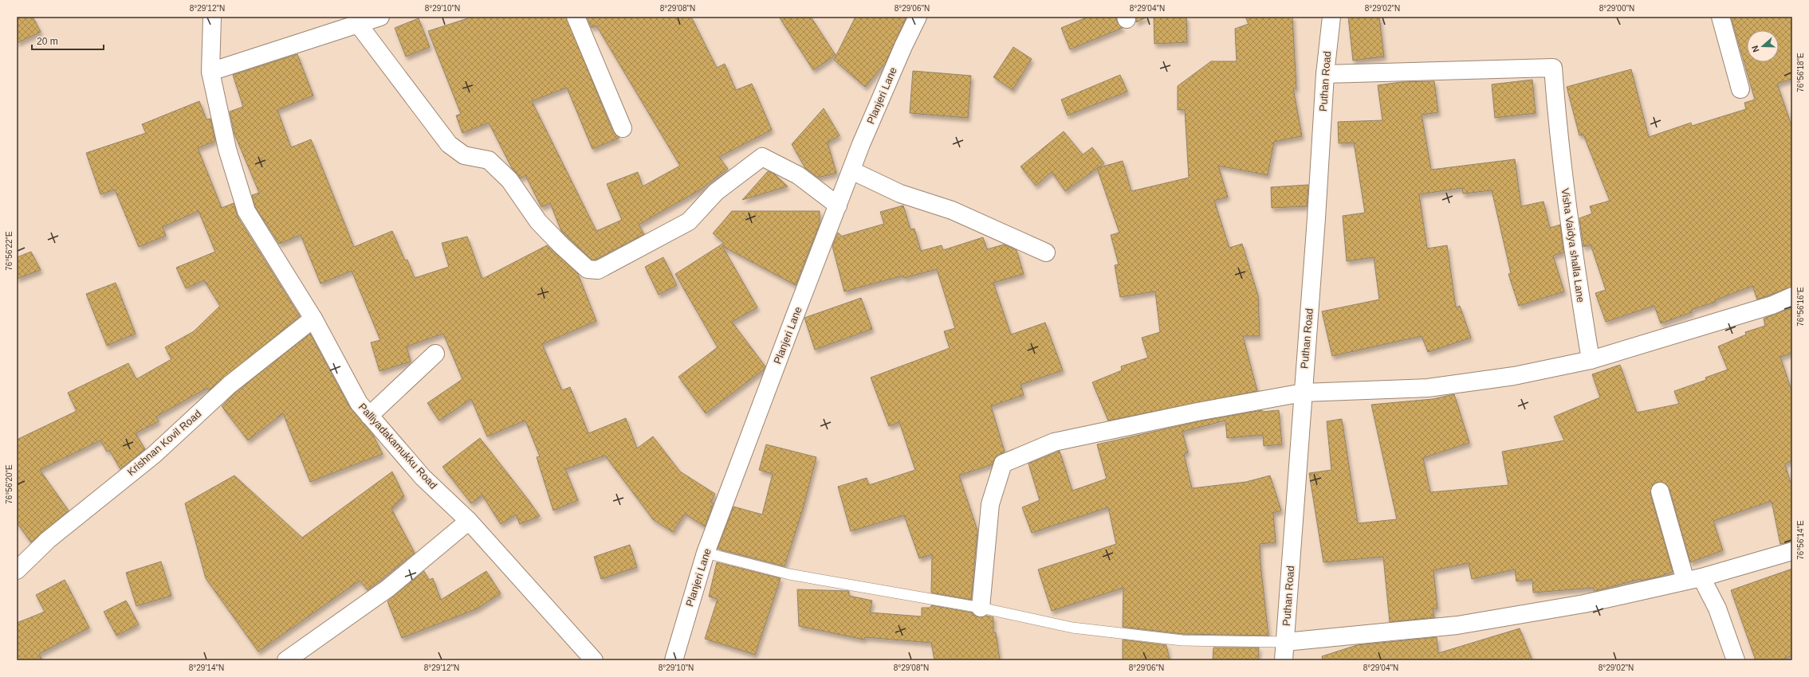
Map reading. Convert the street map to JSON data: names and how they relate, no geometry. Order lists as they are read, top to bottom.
{
  "streets": {
    "street": [
      "Puthan Road",
      "Planjeri Lane",
      "Visha Vaidya shalla Lane",
      "Krishnan Kovil Road",
      "Palliyadakamukku Road"
    ]
  },
  "crossings": [
    ["Puthan Road", "Visha Vaidya shalla Lane"],
    ["Krishnan Kovil Road", "Palliyadakamukku Road"]
  ],
  "scale_bar": "20 m",
  "north": "left",
  "coordinates": [
    "8°29'12\"N",
    "8°29'10\"N",
    "8°29'08\"N",
    "8°29'06\"N",
    "8°29'04\"N",
    "8°29'02\"N",
    "8°29'00\"N",
    "76°56'18\"E",
    "76°56'22\"E",
    "76°56'16\"E",
    "76°56'20\"E",
    "76°56'14\"E",
    "8°29'14\"N"
  ]
}
